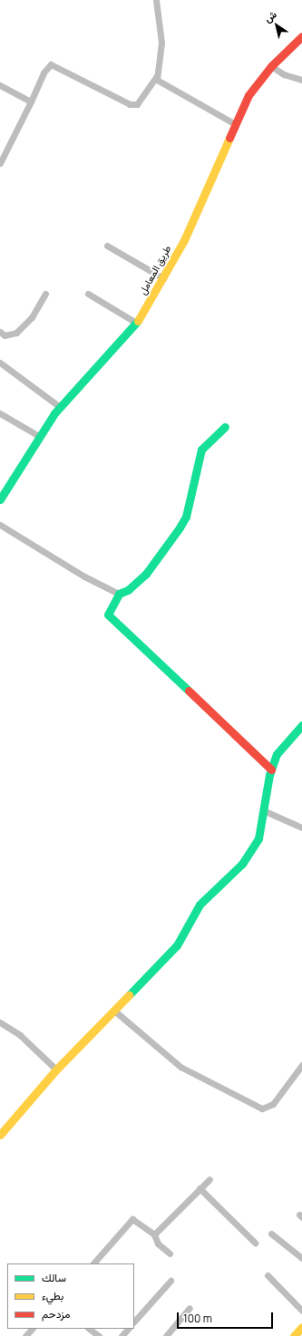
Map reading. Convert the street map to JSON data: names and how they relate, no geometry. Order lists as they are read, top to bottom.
{
  "streets": {
    "street": ["طريق المعامل"]
  },
  "legend": ["سالك", "بطيء", "مزدحم"],
  "scale_bar": "100 m",
  "north": "top left"
}
